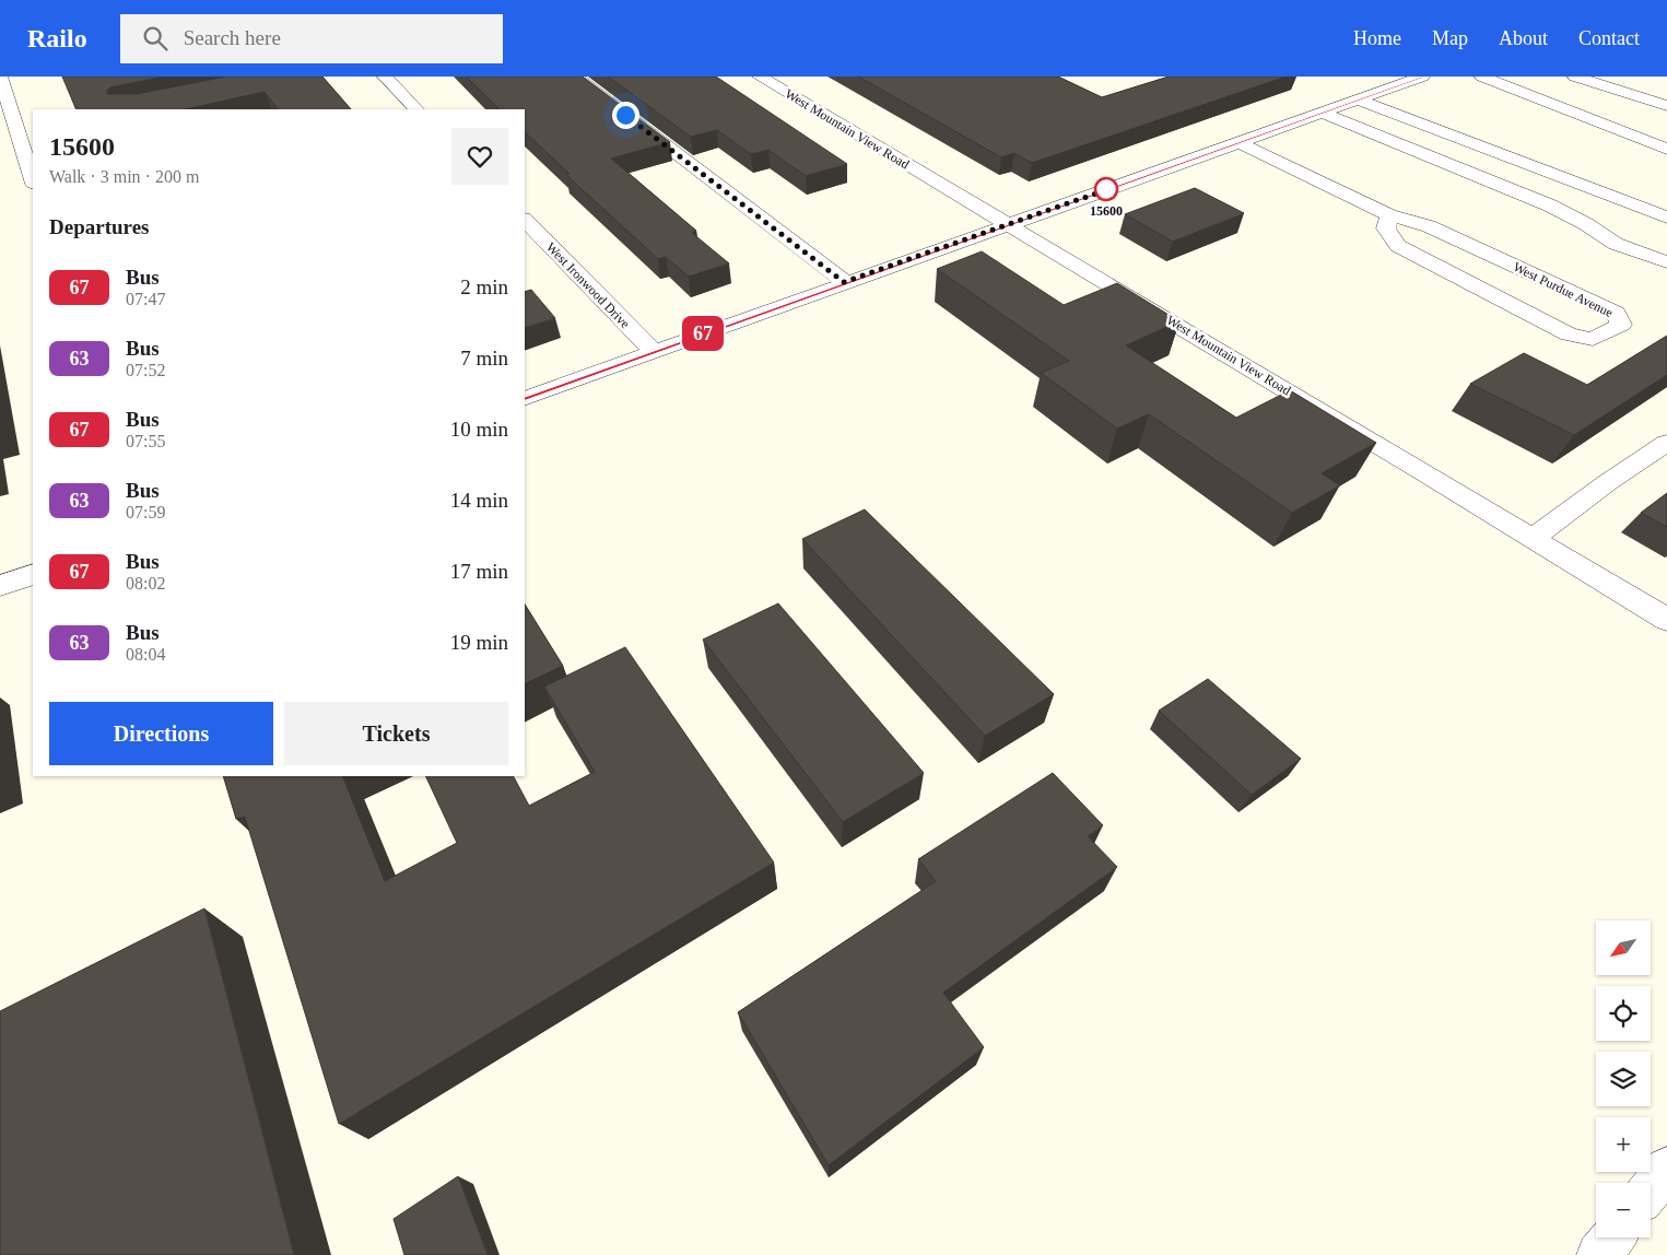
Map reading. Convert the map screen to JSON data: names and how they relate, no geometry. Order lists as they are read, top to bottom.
{
  "streets": {
    "street": ["West Mountain View Road", "West Ironwood Drive", "West Purdue Avenue"]
  },
  "places": ["15600"],
  "lines": ["bus line 67"],
  "north": "bottom left",
  "page": {
    "header": "Railo",
    "search": "Search here",
    "nav": [
      "Home",
      "Map",
      "About",
      "Contact"
    ],
    "on_map": "67",
    "heading": [
      ["15600", "Walk · 3 min · 200 m"],
      "Departures"
    ],
    "list": [
      {
        "mark": "67",
        "name": "Bus",
        "note": "07:47",
        "value": "2 min"
      },
      {
        "mark": "63",
        "name": "Bus",
        "note": "07:52",
        "value": "7 min"
      },
      {
        "mark": "67",
        "name": "Bus",
        "note": "07:55",
        "value": "10 min"
      },
      {
        "mark": "63",
        "name": "Bus",
        "note": "07:59",
        "value": "14 min"
      },
      {
        "mark": "67",
        "name": "Bus",
        "note": "08:02",
        "value": "17 min"
      },
      {
        "mark": "63",
        "name": "Bus",
        "note": "08:04",
        "value": "19 min"
      }
    ],
    "buttons": ["Directions", "Tickets"],
    "map_buttons": ["+", "−"]
  }
}
